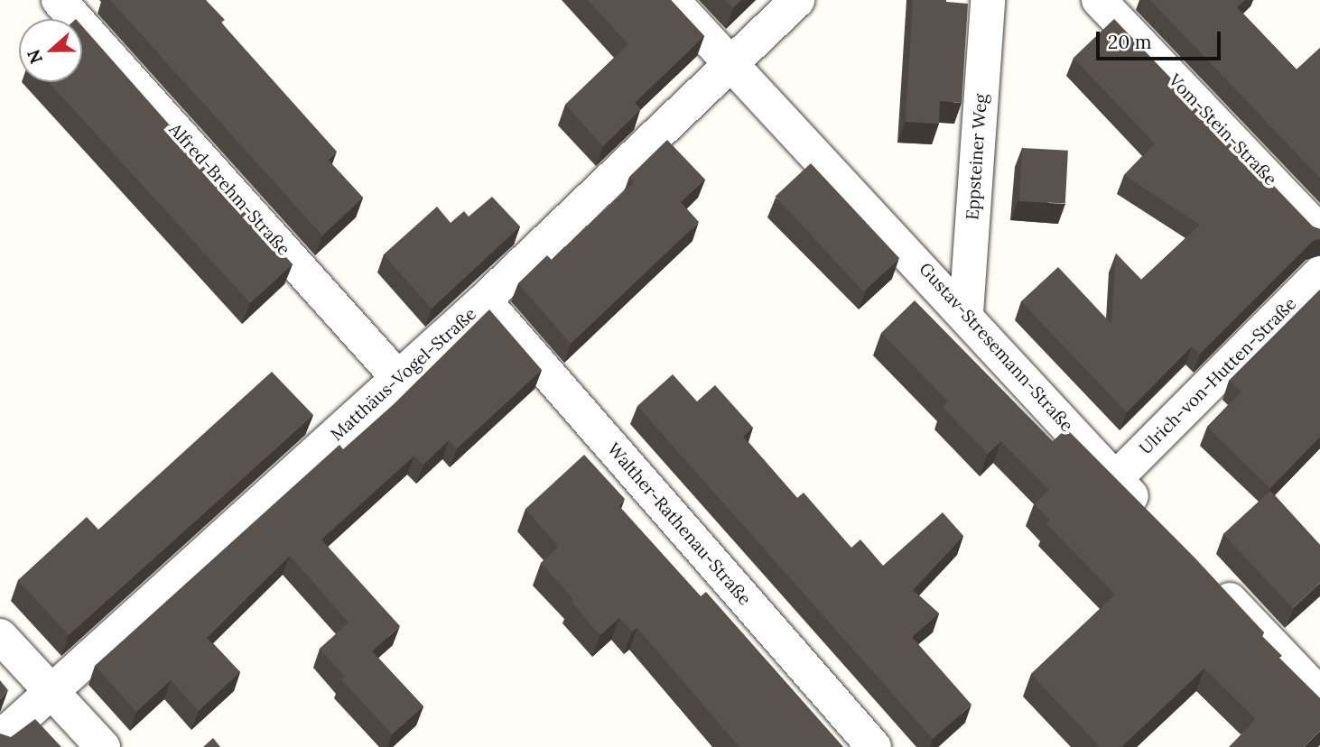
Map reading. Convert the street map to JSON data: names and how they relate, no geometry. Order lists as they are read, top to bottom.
{
  "streets": {
    "street": [
      "Vom-Stein-Straße",
      "Eppsteiner Weg",
      "Alfred-Brehm-Straße",
      "Gustav-Stresemann-Straße",
      "Matthäus-Vogel-Straße",
      "Ulrich-von-Hutten-Straße",
      "Walther-Rathenau-Straße"
    ]
  },
  "crossings": [
    ["Eppsteiner Weg", "Gustav-Stresemann-Straße"],
    ["Alfred-Brehm-Straße", "Matthäus-Vogel-Straße"],
    ["Gustav-Stresemann-Straße", "Matthäus-Vogel-Straße"],
    ["Gustav-Stresemann-Straße", "Ulrich-von-Hutten-Straße"],
    ["Matthäus-Vogel-Straße", "Walther-Rathenau-Straße"]
  ],
  "scale_bar": "20 m",
  "north": "left"
}
